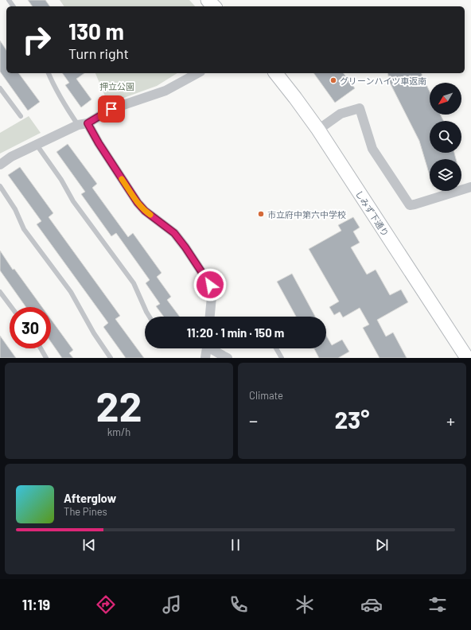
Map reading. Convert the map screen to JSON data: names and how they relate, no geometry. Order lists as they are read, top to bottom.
{
  "streets": {
    "street": ["しみず下通り"]
  },
  "parks": ["押立公園"],
  "places": ["グリーンハイツ車返南", "市立府中第六中学校"],
  "north": "bottom left",
  "page": {
    "turn": ["130 m", "Turn right"],
    "limit": "30",
    "trip": "11:20 · 1 min · 150 m",
    "tile": [
      ["22", "km/h"],
      "Climate"
    ],
    "heat": ["−", "23°", "+"],
    "song": ["Afterglow", "The Pines"],
    "tabs": "11:19"
  }
}
